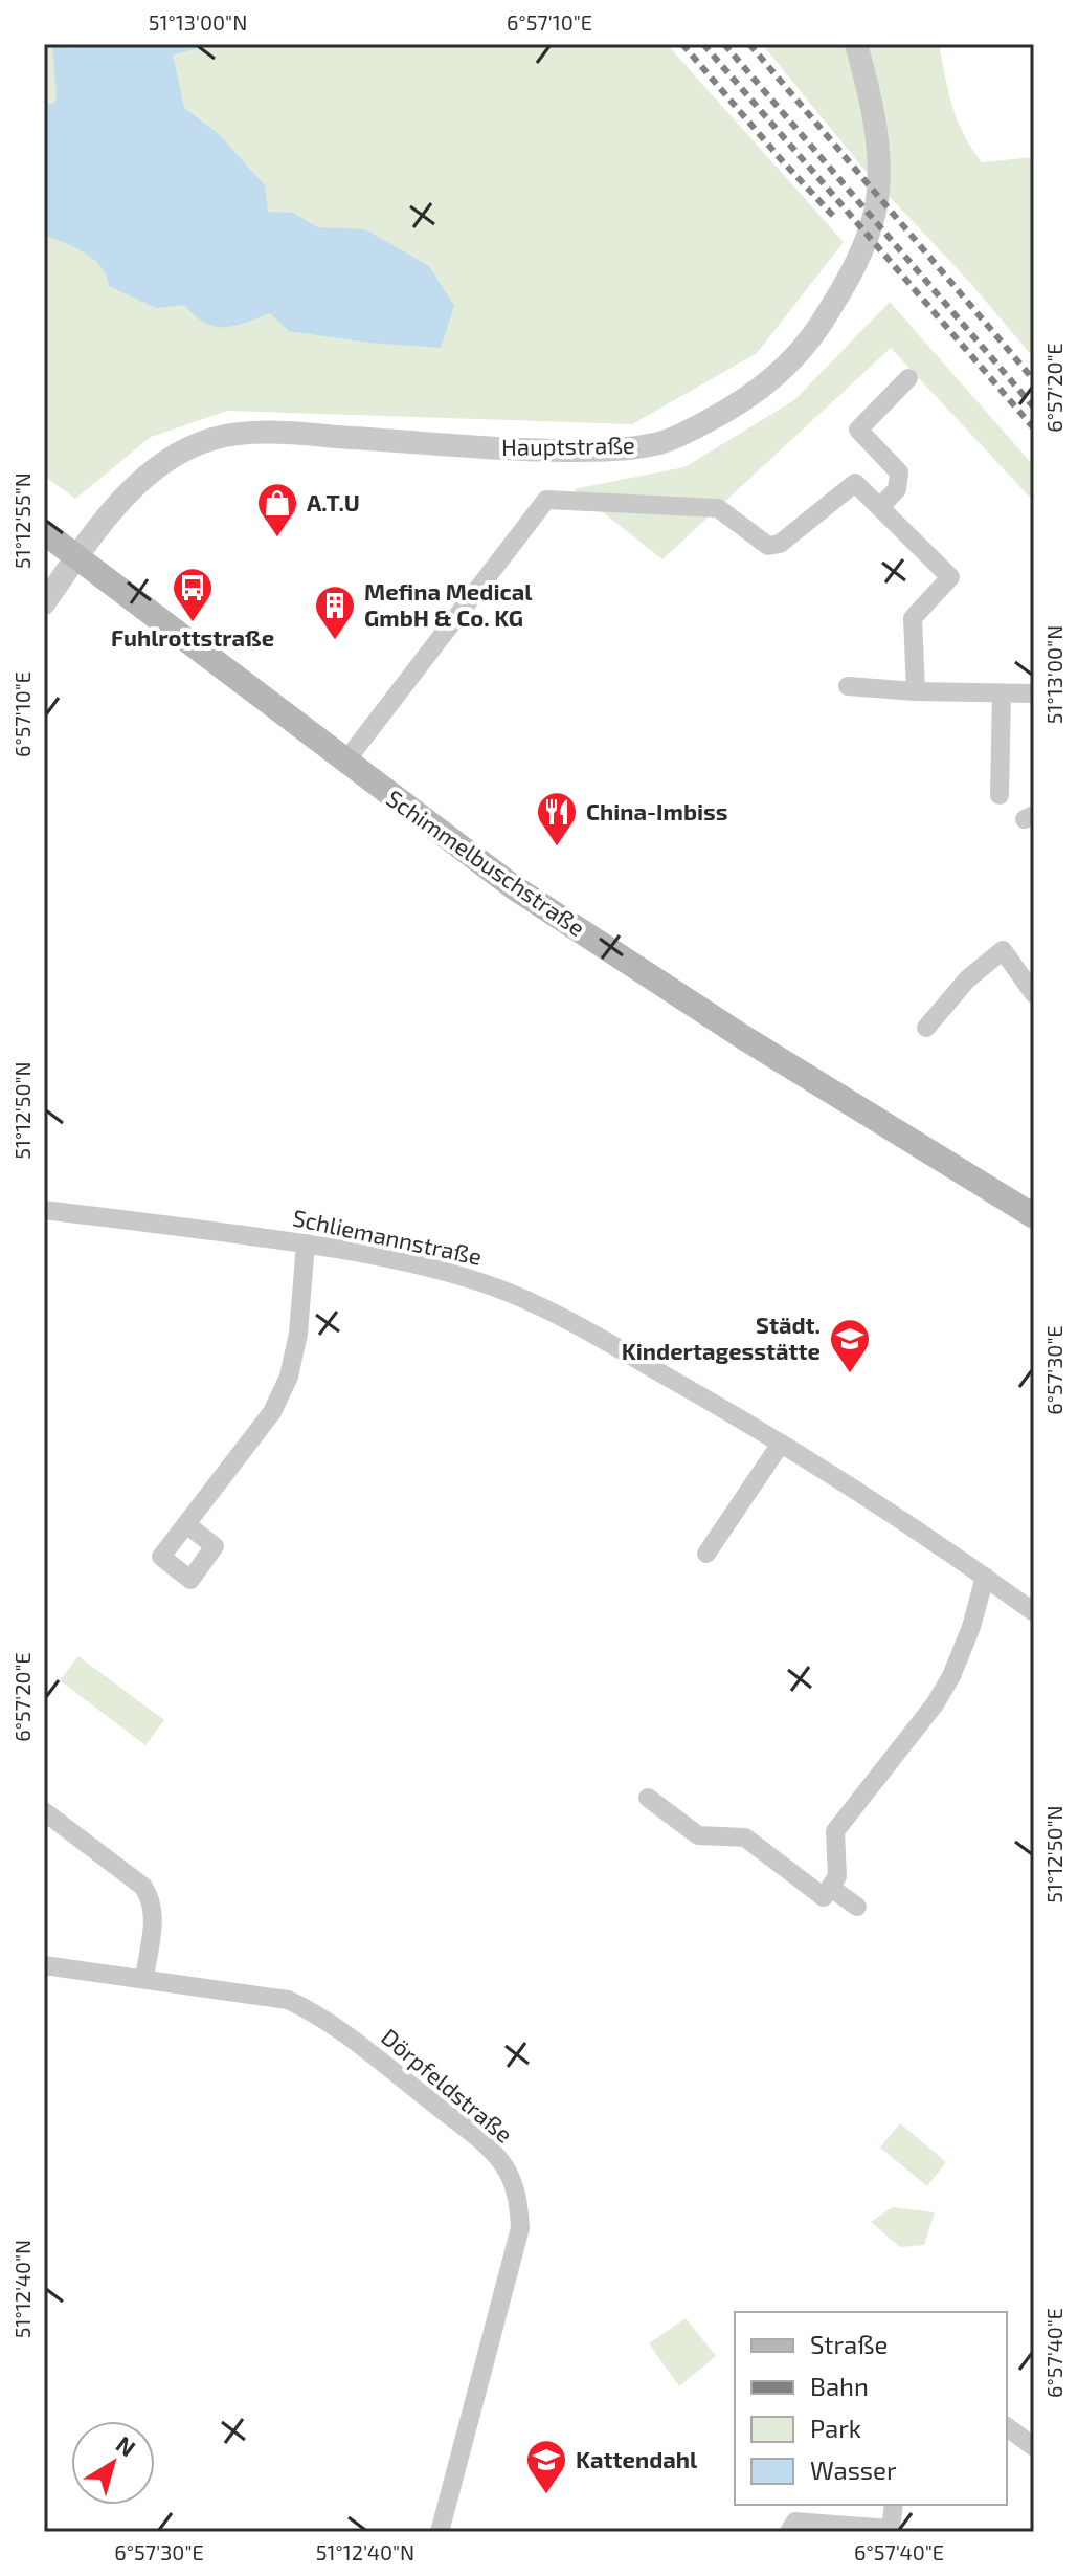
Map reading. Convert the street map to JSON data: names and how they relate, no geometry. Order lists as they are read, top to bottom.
{
  "streets": {
    "main road": ["Schimmelbuschstraße"],
    "street": ["Hauptstraße", "Schliemannstraße", "Dörpfeldstraße"]
  },
  "crossings": [
    ["Hauptstraße", "Schimmelbuschstraße"]
  ],
  "places": {
    "shop": ["A.T.U"],
    "bus stop": ["Fuhlrottstraße"],
    "building": ["Mefina Medical GmbH & Co. KG"],
    "restaurant": ["China-Imbiss"],
    "school or university": ["Städt. Kindertagesstätte", "Kattendahl"]
  },
  "legend": [
    "Straße",
    "Bahn",
    "Park",
    "Wasser"
  ],
  "north": "top right",
  "coordinates": [
    "51°13'00\"N",
    "6°57'10\"E",
    "6°57'20\"E",
    "51°12'55\"N",
    "51°12'50\"N",
    "6°57'30\"E",
    "51°12'40\"N",
    "6°57'40\"E"
  ]
}
